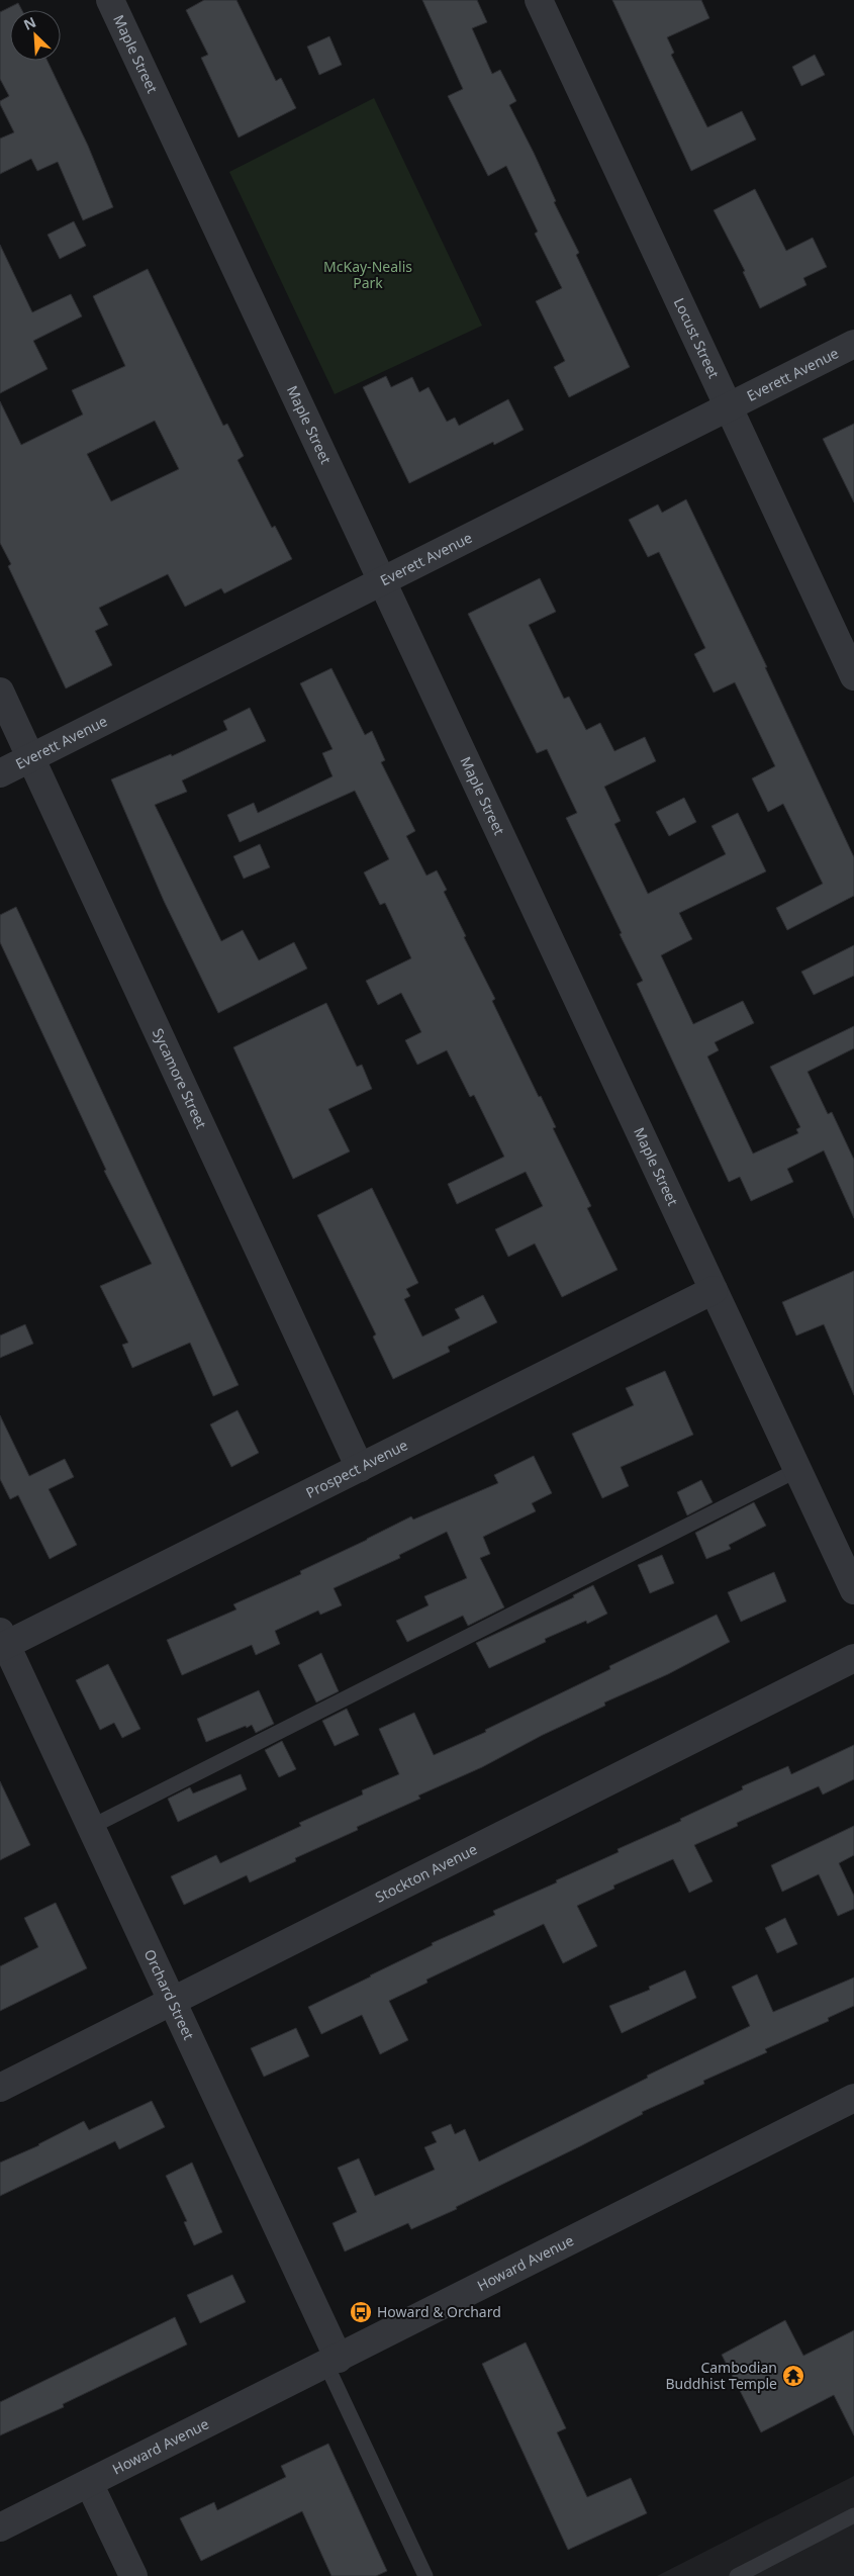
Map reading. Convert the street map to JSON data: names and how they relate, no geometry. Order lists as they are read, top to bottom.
{
  "streets": {
    "street": [
      "Maple Street",
      "Locust Street",
      "Everett Avenue",
      "Sycamore Street",
      "Prospect Avenue",
      "Stockton Avenue",
      "Orchard Street",
      "Howard Avenue"
    ]
  },
  "crossings": [
    ["Maple Street", "Everett Avenue"],
    ["Maple Street", "Prospect Avenue"],
    ["Locust Street", "Everett Avenue"],
    ["Everett Avenue", "Sycamore Street"],
    ["Sycamore Street", "Prospect Avenue"],
    ["Prospect Avenue", "Orchard Street"],
    ["Stockton Avenue", "Orchard Street"],
    ["Orchard Street", "Howard Avenue"]
  ],
  "parks": ["McKay-Nealis Park"],
  "places": {
    "bus stop": ["Howard & Orchard"],
    "temple": ["Cambodian Buddhist Temple"]
  },
  "north": "top left"
}
